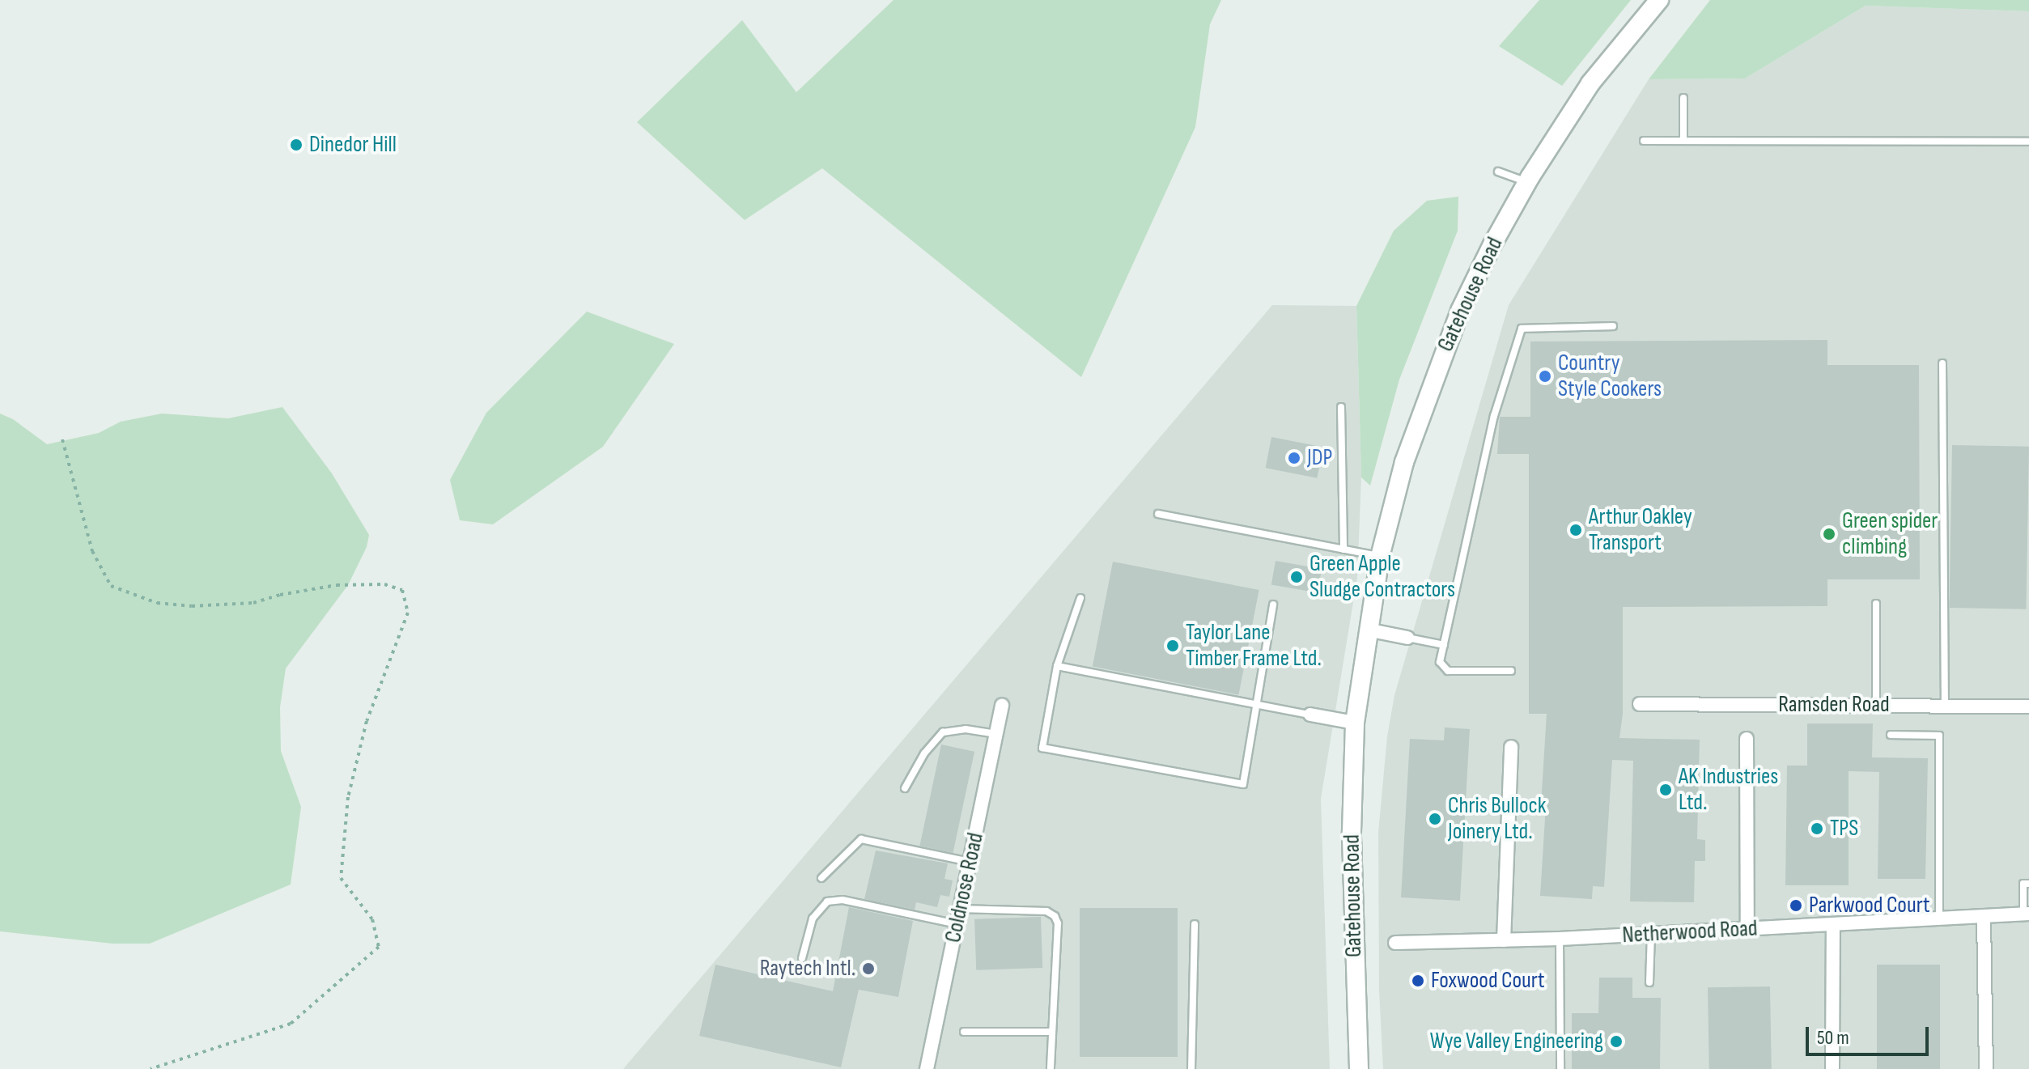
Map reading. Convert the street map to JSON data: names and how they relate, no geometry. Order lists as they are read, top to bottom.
{
  "streets": {
    "main road": ["Gatehouse Road"],
    "street": ["Ramsden Road", "Coldnose Road", "Netherwood Road"]
  },
  "places": [
    "Dinedor Hill",
    "Country Style Cookers",
    "JDP",
    "Arthur Oakley Transport",
    "Green spider climbing",
    "Green Apple Sludge Contractors",
    "Taylor Lane Timber Frame Ltd.",
    "AK Industries Ltd.",
    "Chris Bullock Joinery Ltd.",
    "TPS",
    "Parkwood Court",
    "Raytech Intl.",
    "Foxwood Court",
    "Wye Valley Engineering"
  ],
  "scale_bar": "50 m"
}
